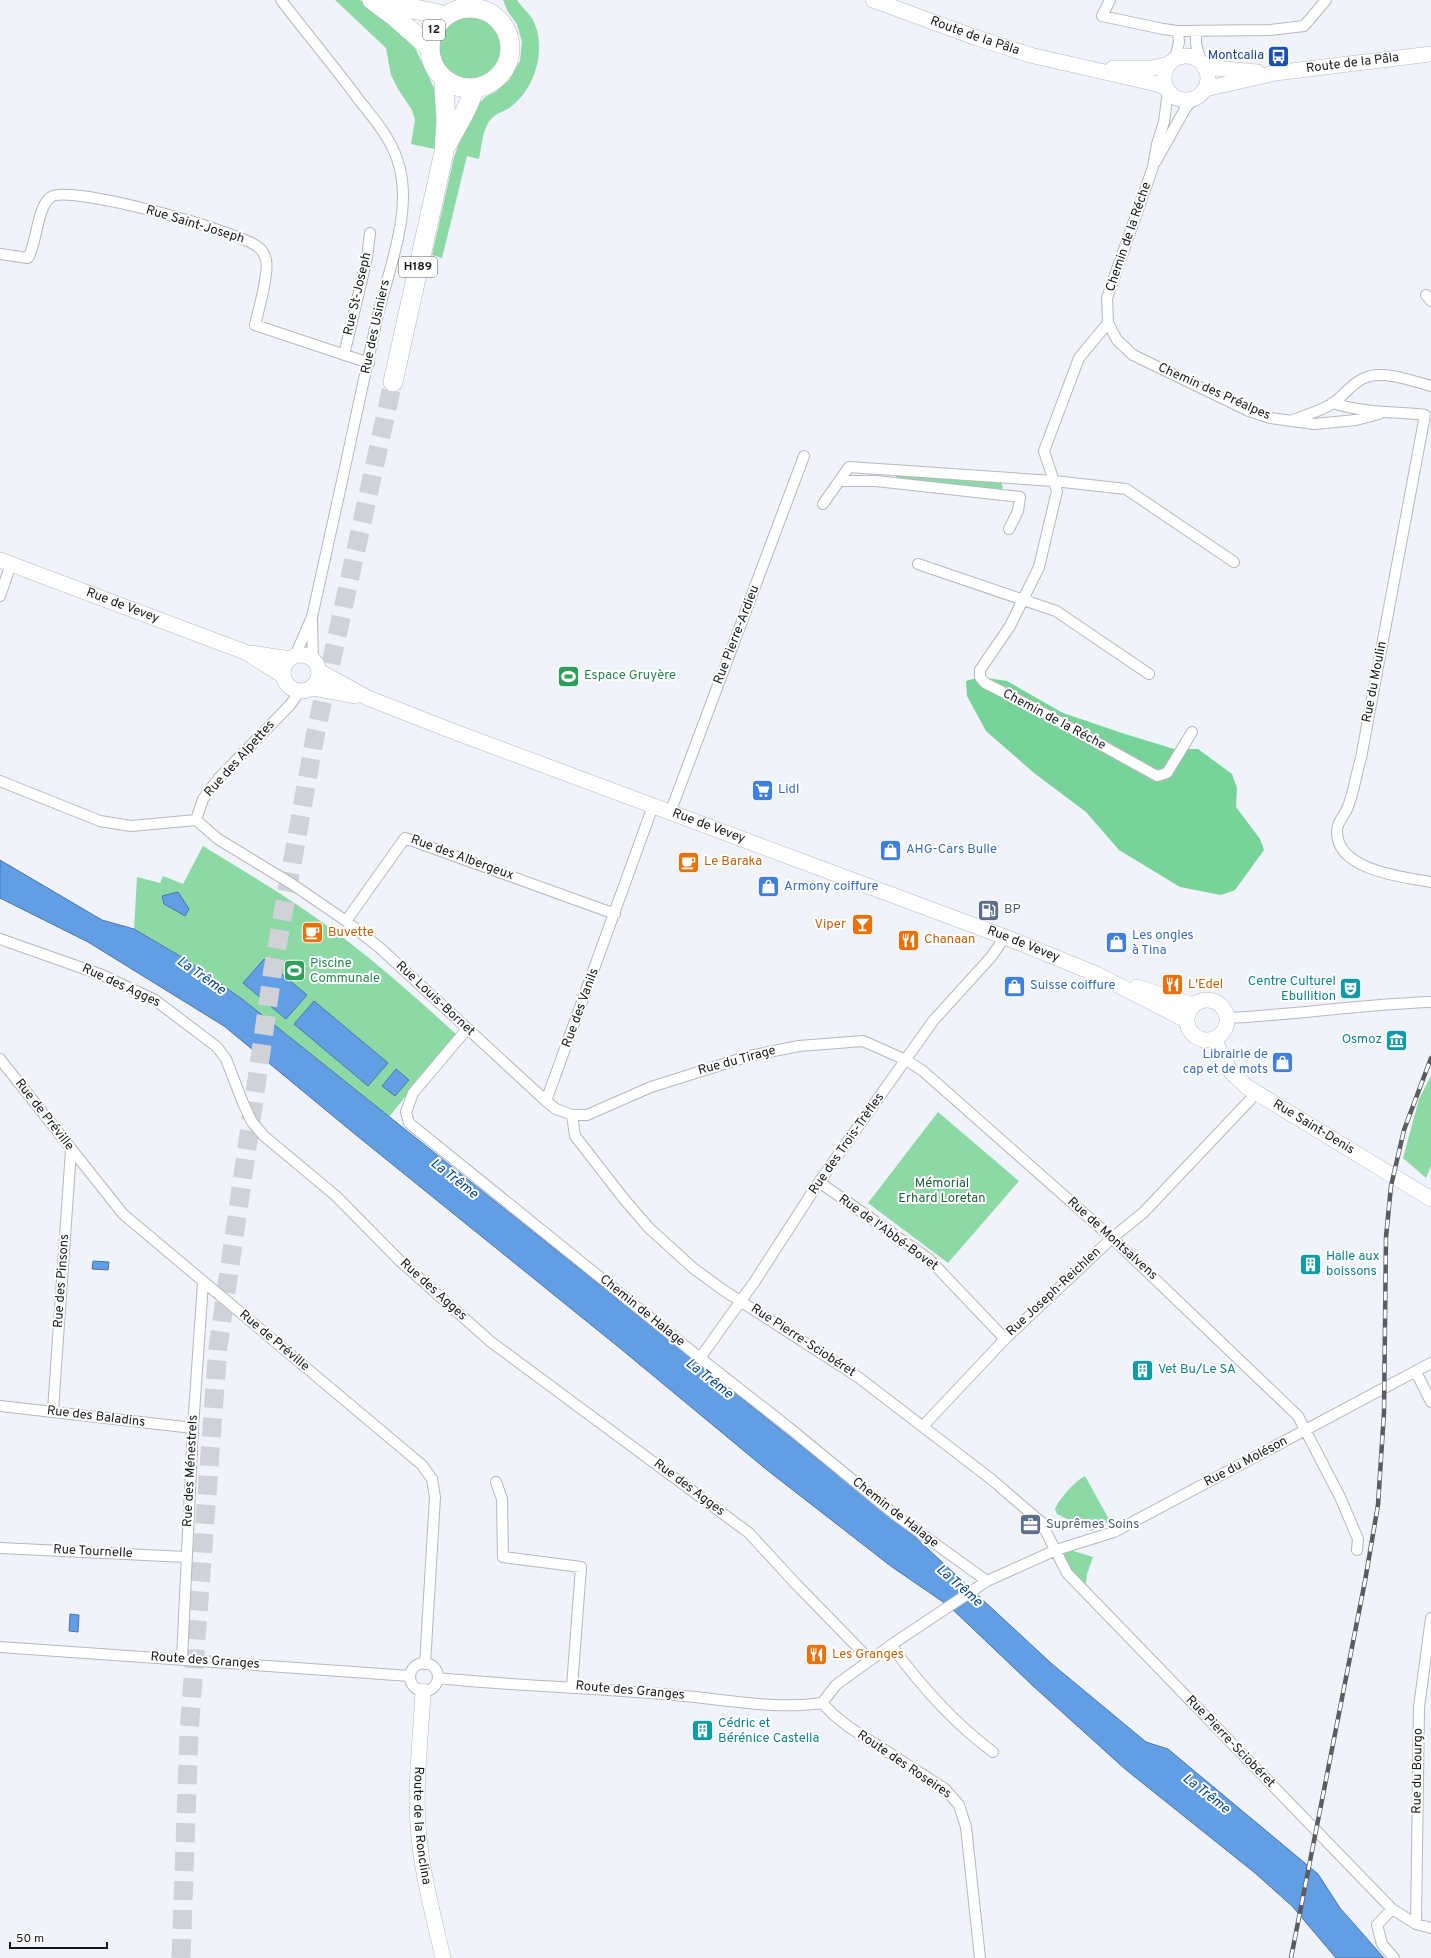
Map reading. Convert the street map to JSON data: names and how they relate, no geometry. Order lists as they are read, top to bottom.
{
  "streets": {
    "highway": ["12", "H189"],
    "main road": [
      "Route de la Pâla",
      "Rue de Vevey",
      "Rue Saint-Denis",
      "Route de la Ronclina"
    ],
    "street": [
      "Rue Saint-Joseph",
      "Chemin de la Réche",
      "Rue St-Joseph",
      "Rue des Usiniers",
      "Chemin des Préalpes",
      "Rue Pierre-Ardieu",
      "Rue du Moulin",
      "Rue des Alpettes",
      "Rue des Albergeux",
      "Rue des Agges",
      "Rue Louis-Bornet",
      "Rue des Vanils",
      "Rue du Tirage",
      "Rue de Préville",
      "Rue des Trois-Trèfles",
      "Rue de l'Abbé-Bovet",
      "Rue de Montsalvens",
      "Rue des Pinsons",
      "Rue Joseph-Reichlen",
      "Chemin de Halage",
      "Rue Pierre-Sciobéret",
      "Rue des Baladins",
      "Rue du Moléson",
      "Rue des Ménestrels",
      "Rue Tournelle",
      "Route des Granges",
      "Route des Roseires",
      "Rue du Bourgo"
    ]
  },
  "crossings": [
    ["Route de la Pâla", "Chemin de la Réche"],
    ["Rue Saint-Joseph", "Rue St-Joseph"],
    ["Rue Saint-Joseph", "Rue des Usiniers"],
    ["Chemin de la Réche", "Chemin des Préalpes"],
    ["Rue des Usiniers", "Rue de Vevey"],
    ["Rue des Usiniers", "Rue des Alpettes"],
    ["Chemin des Préalpes", "Rue du Moulin"],
    ["Rue de Vevey", "Rue Pierre-Ardieu"],
    ["Rue de Vevey", "Rue des Alpettes"],
    ["Rue de Vevey", "Rue des Vanils"],
    ["Rue de Vevey", "Rue Saint-Denis"],
    ["Rue de Vevey", "Rue des Trois-Trèfles"],
    ["Rue des Alpettes", "Rue Louis-Bornet"],
    ["Rue des Albergeux", "Rue Louis-Bornet"],
    ["Rue des Albergeux", "Rue des Vanils"],
    ["Rue Louis-Bornet", "Rue des Vanils"],
    ["Rue Louis-Bornet", "Rue du Tirage"],
    ["Rue Louis-Bornet", "Chemin de Halage"],
    ["Rue Louis-Bornet", "Rue Pierre-Sciobéret"],
    ["Rue du Tirage", "Rue des Trois-Trèfles"],
    ["Rue du Tirage", "Rue de Montsalvens"],
    ["Rue du Tirage", "Rue Pierre-Sciobéret"],
    ["Rue de Préville", "Rue des Pinsons"],
    ["Rue de Préville", "Rue des Ménestrels"],
    ["Rue de Préville", "Route des Granges"],
    ["Rue de Préville", "Route de la Ronclina"],
    ["Rue Saint-Denis", "Rue Joseph-Reichlen"],
    ["Rue des Trois-Trèfles", "Rue de l'Abbé-Bovet"],
    ["Rue des Trois-Trèfles", "Rue de Montsalvens"],
    ["Rue des Trois-Trèfles", "Chemin de Halage"],
    ["Rue des Trois-Trèfles", "Rue Pierre-Sciobéret"],
    ["Rue de l'Abbé-Bovet", "Rue Joseph-Reichlen"],
    ["Rue de Montsalvens", "Rue Joseph-Reichlen"],
    ["Rue de Montsalvens", "Rue du Moléson"],
    ["Rue des Pinsons", "Rue des Baladins"],
    ["Rue Joseph-Reichlen", "Rue Pierre-Sciobéret"],
    ["Rue Pierre-Sciobéret", "Rue du Moléson"],
    ["Rue Pierre-Sciobéret", "Rue du Bourgo"],
    ["Rue des Baladins", "Rue des Ménestrels"],
    ["Rue des Ménestrels", "Rue Tournelle"],
    ["Rue des Ménestrels", "Route des Granges"],
    ["Route des Granges", "Route des Roseires"],
    ["Route des Granges", "Route de la Ronclina"]
  ],
  "water": ["La Trême"],
  "parks": ["Mémorial Erhard Loretan"],
  "places": {
    "bus stop": ["Montcalia"],
    "sports": ["Espace Gruyère", "Piscine Communale"],
    "supermarket": ["Lidl"],
    "shop": [
      "AHG-Cars Bulle",
      "Armony coiffure",
      "Les ongles à Tina",
      "Suisse coiffure",
      "Librairie de cap et de mots"
    ],
    "cafe": ["Le Baraka", "Buvette"],
    "fuel station": ["BP"],
    "bar": ["Viper"],
    "restaurant": ["Chanaan", "L'Edel", "Les Granges"],
    "theatre": ["Centre Culturel Ebullition"],
    "museum": ["Osmoz"],
    "building": ["Halle aux boissons", "Vet Bu/Le SA", "Cédric et Bérénice Castella"],
    "office": ["Suprêmes Soins"]
  },
  "scale_bar": "50 m"
}
